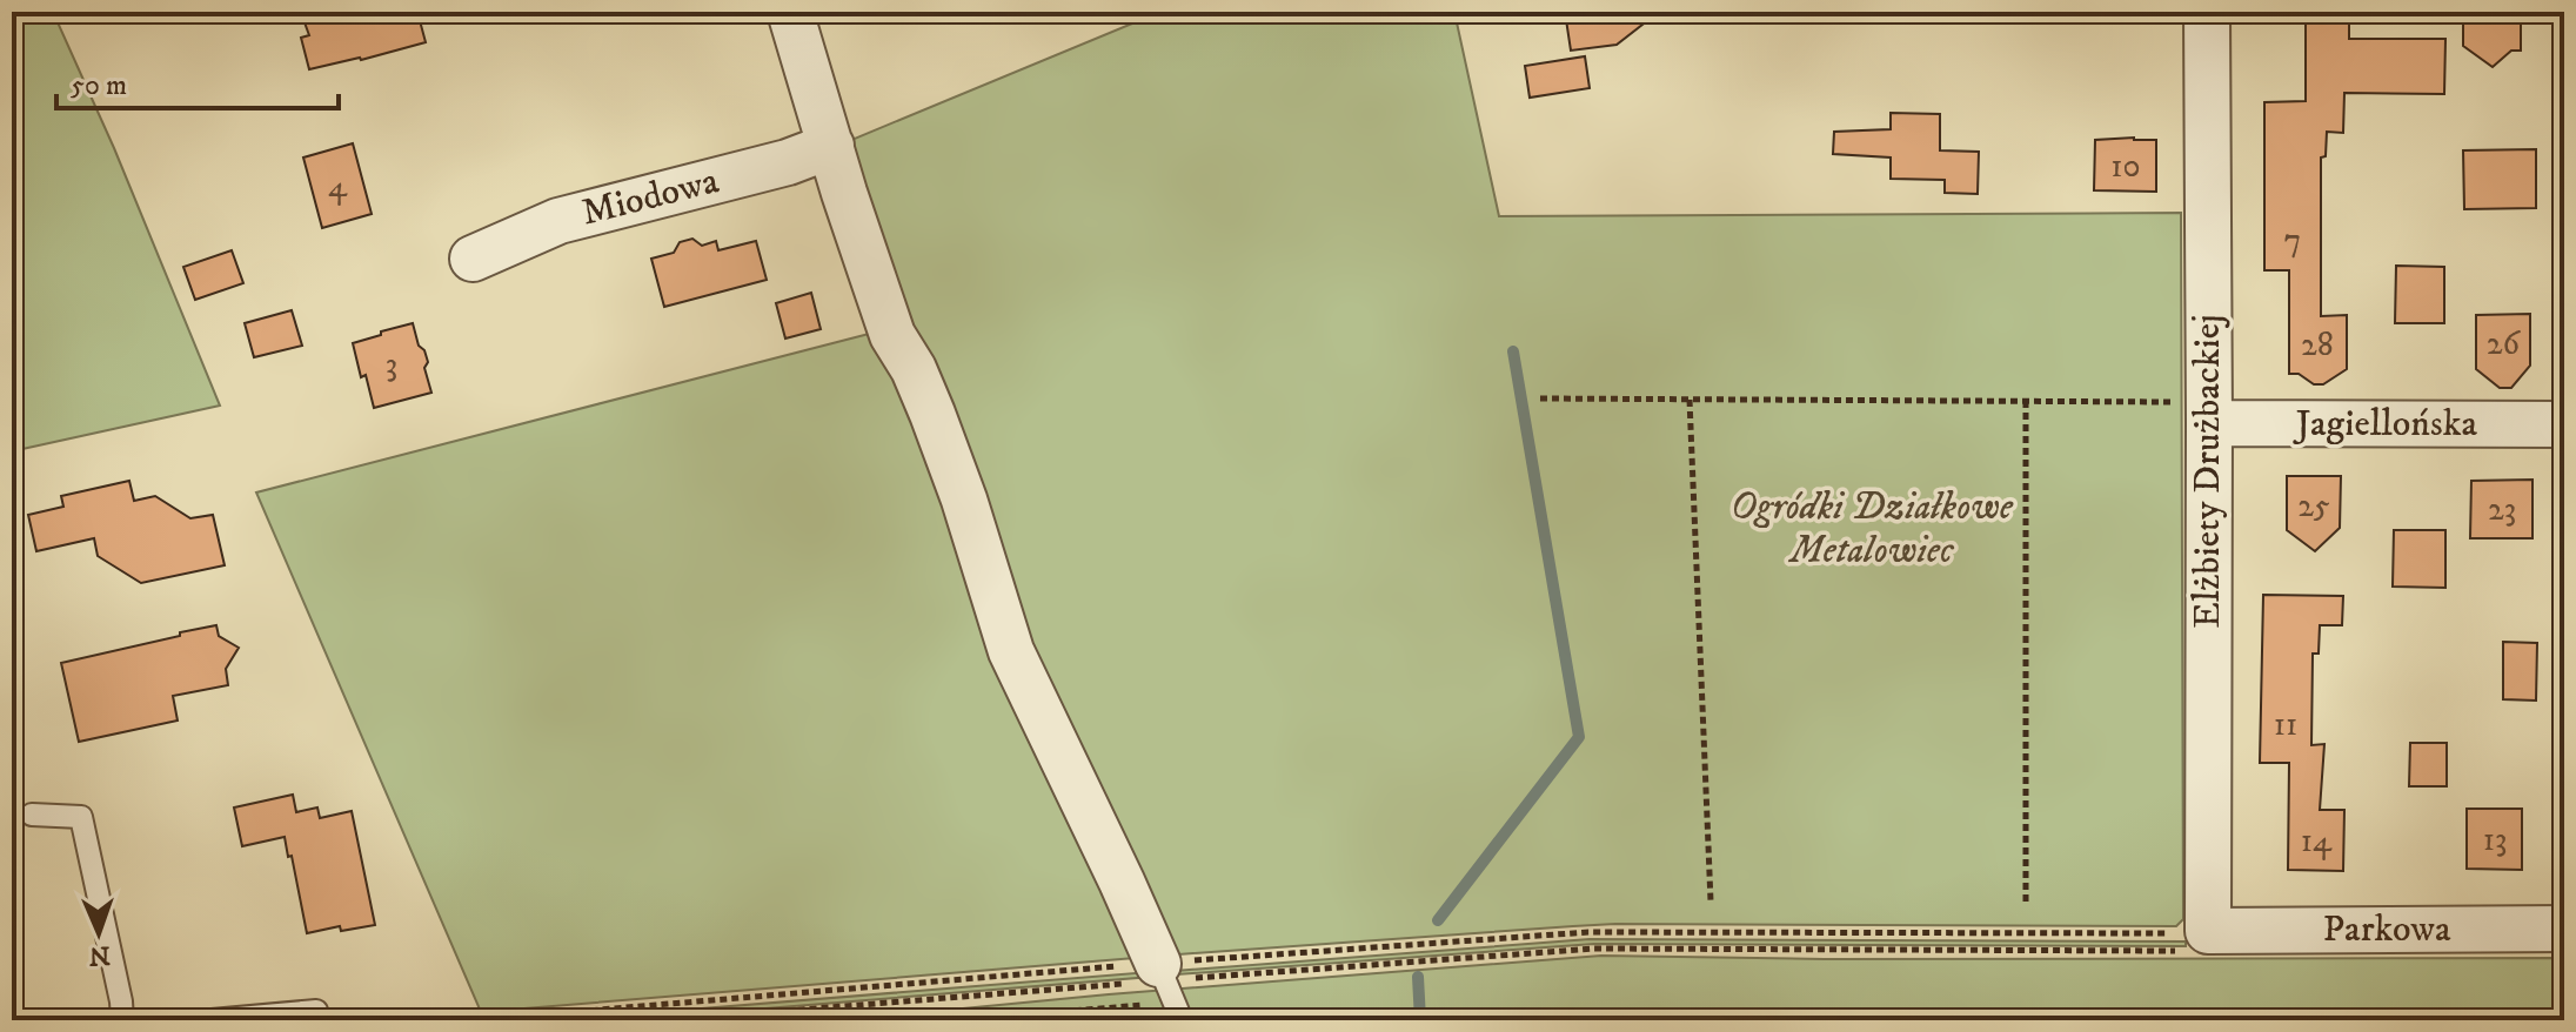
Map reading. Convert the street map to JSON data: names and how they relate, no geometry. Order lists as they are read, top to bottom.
{
  "streets": {
    "street": [
      "Miodowa",
      "Jagiellońska",
      "Elżbiety Drużbackiej",
      "Parkowa"
    ]
  },
  "crossings": [
    ["Jagiellońska", "Elżbiety Drużbackiej"],
    ["Elżbiety Drużbackiej", "Parkowa"]
  ],
  "parks": ["Ogródki Działkowe Metalowiec"],
  "house_numbers": [
    "10",
    "4",
    "7",
    "26",
    "28",
    "3",
    "25",
    "23",
    "11",
    "13",
    "14"
  ],
  "scale_bar": "50 m",
  "north": "bottom"
}
